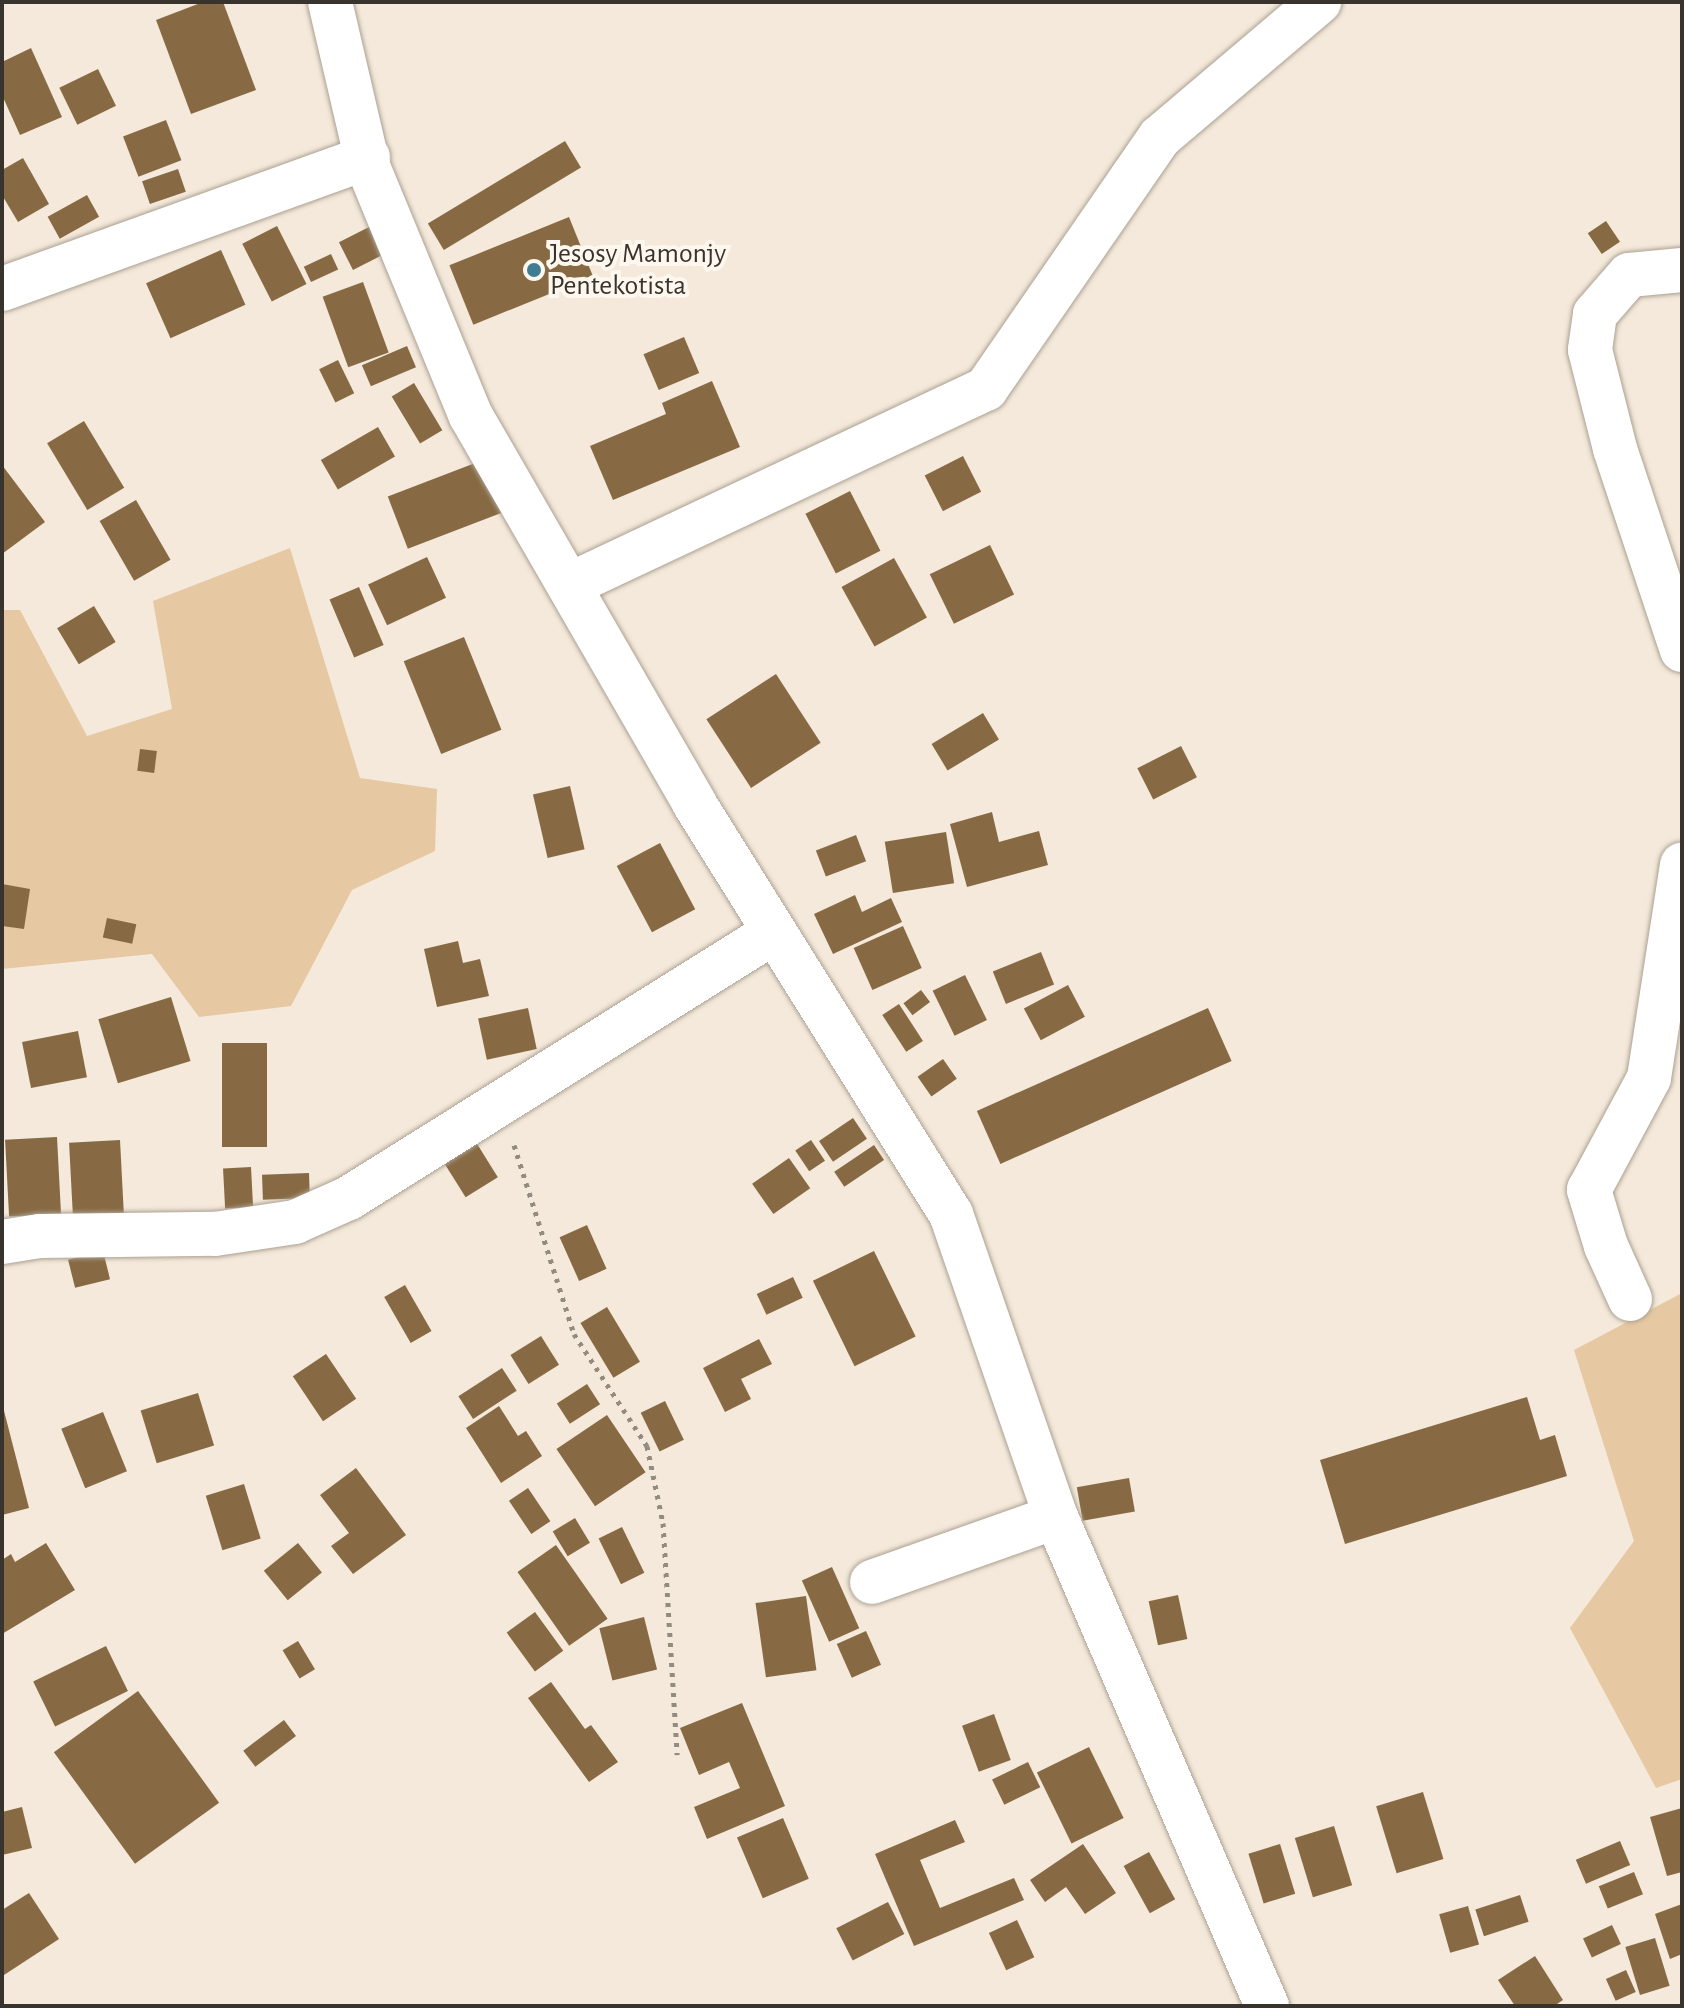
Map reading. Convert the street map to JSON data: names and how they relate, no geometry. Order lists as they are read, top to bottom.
{
  "places": ["Jesosy Mamonjy Pentekotista"]
}
